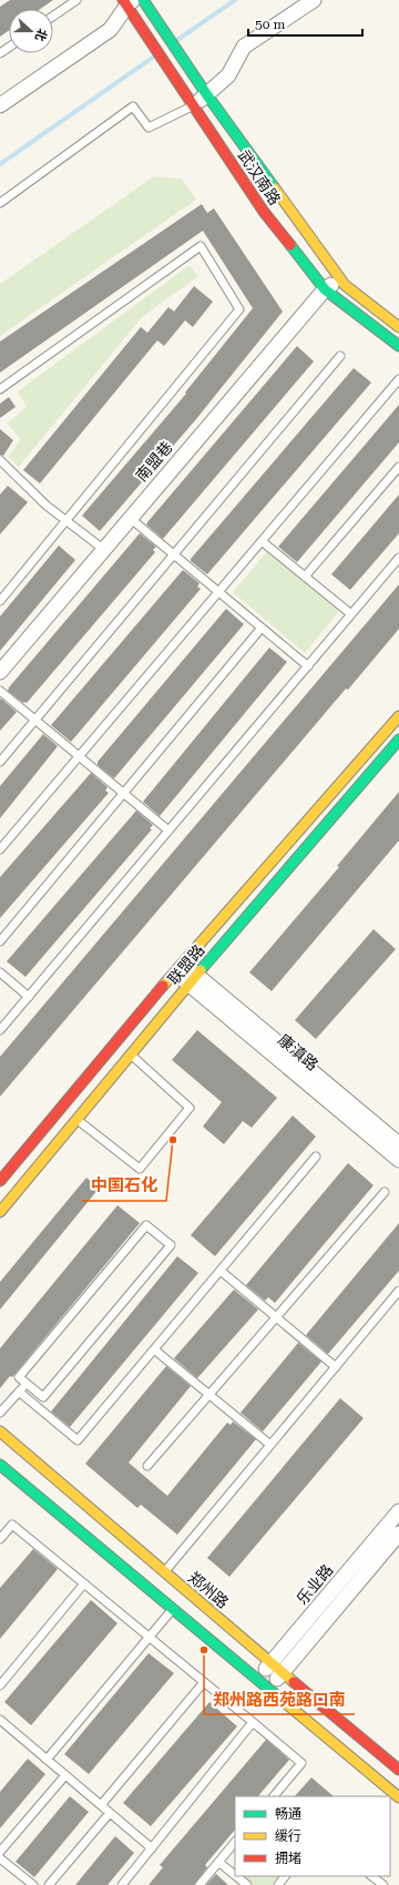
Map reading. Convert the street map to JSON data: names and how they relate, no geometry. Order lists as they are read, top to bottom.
{
  "streets": {
    "main road": ["武汉南路", "联盟路", "郑州路"],
    "street": ["南盟巷", "康滇路", "乐业路"]
  },
  "crossings": [
    ["武汉南路", "南盟巷"],
    ["联盟路", "康滇路"],
    ["乐业路", "郑州路"]
  ],
  "places": ["中国石化", "郑州路西苑路口南"],
  "legend": ["畅通", "缓行", "拥堵"],
  "scale_bar": "50 m",
  "north": "right"
}
